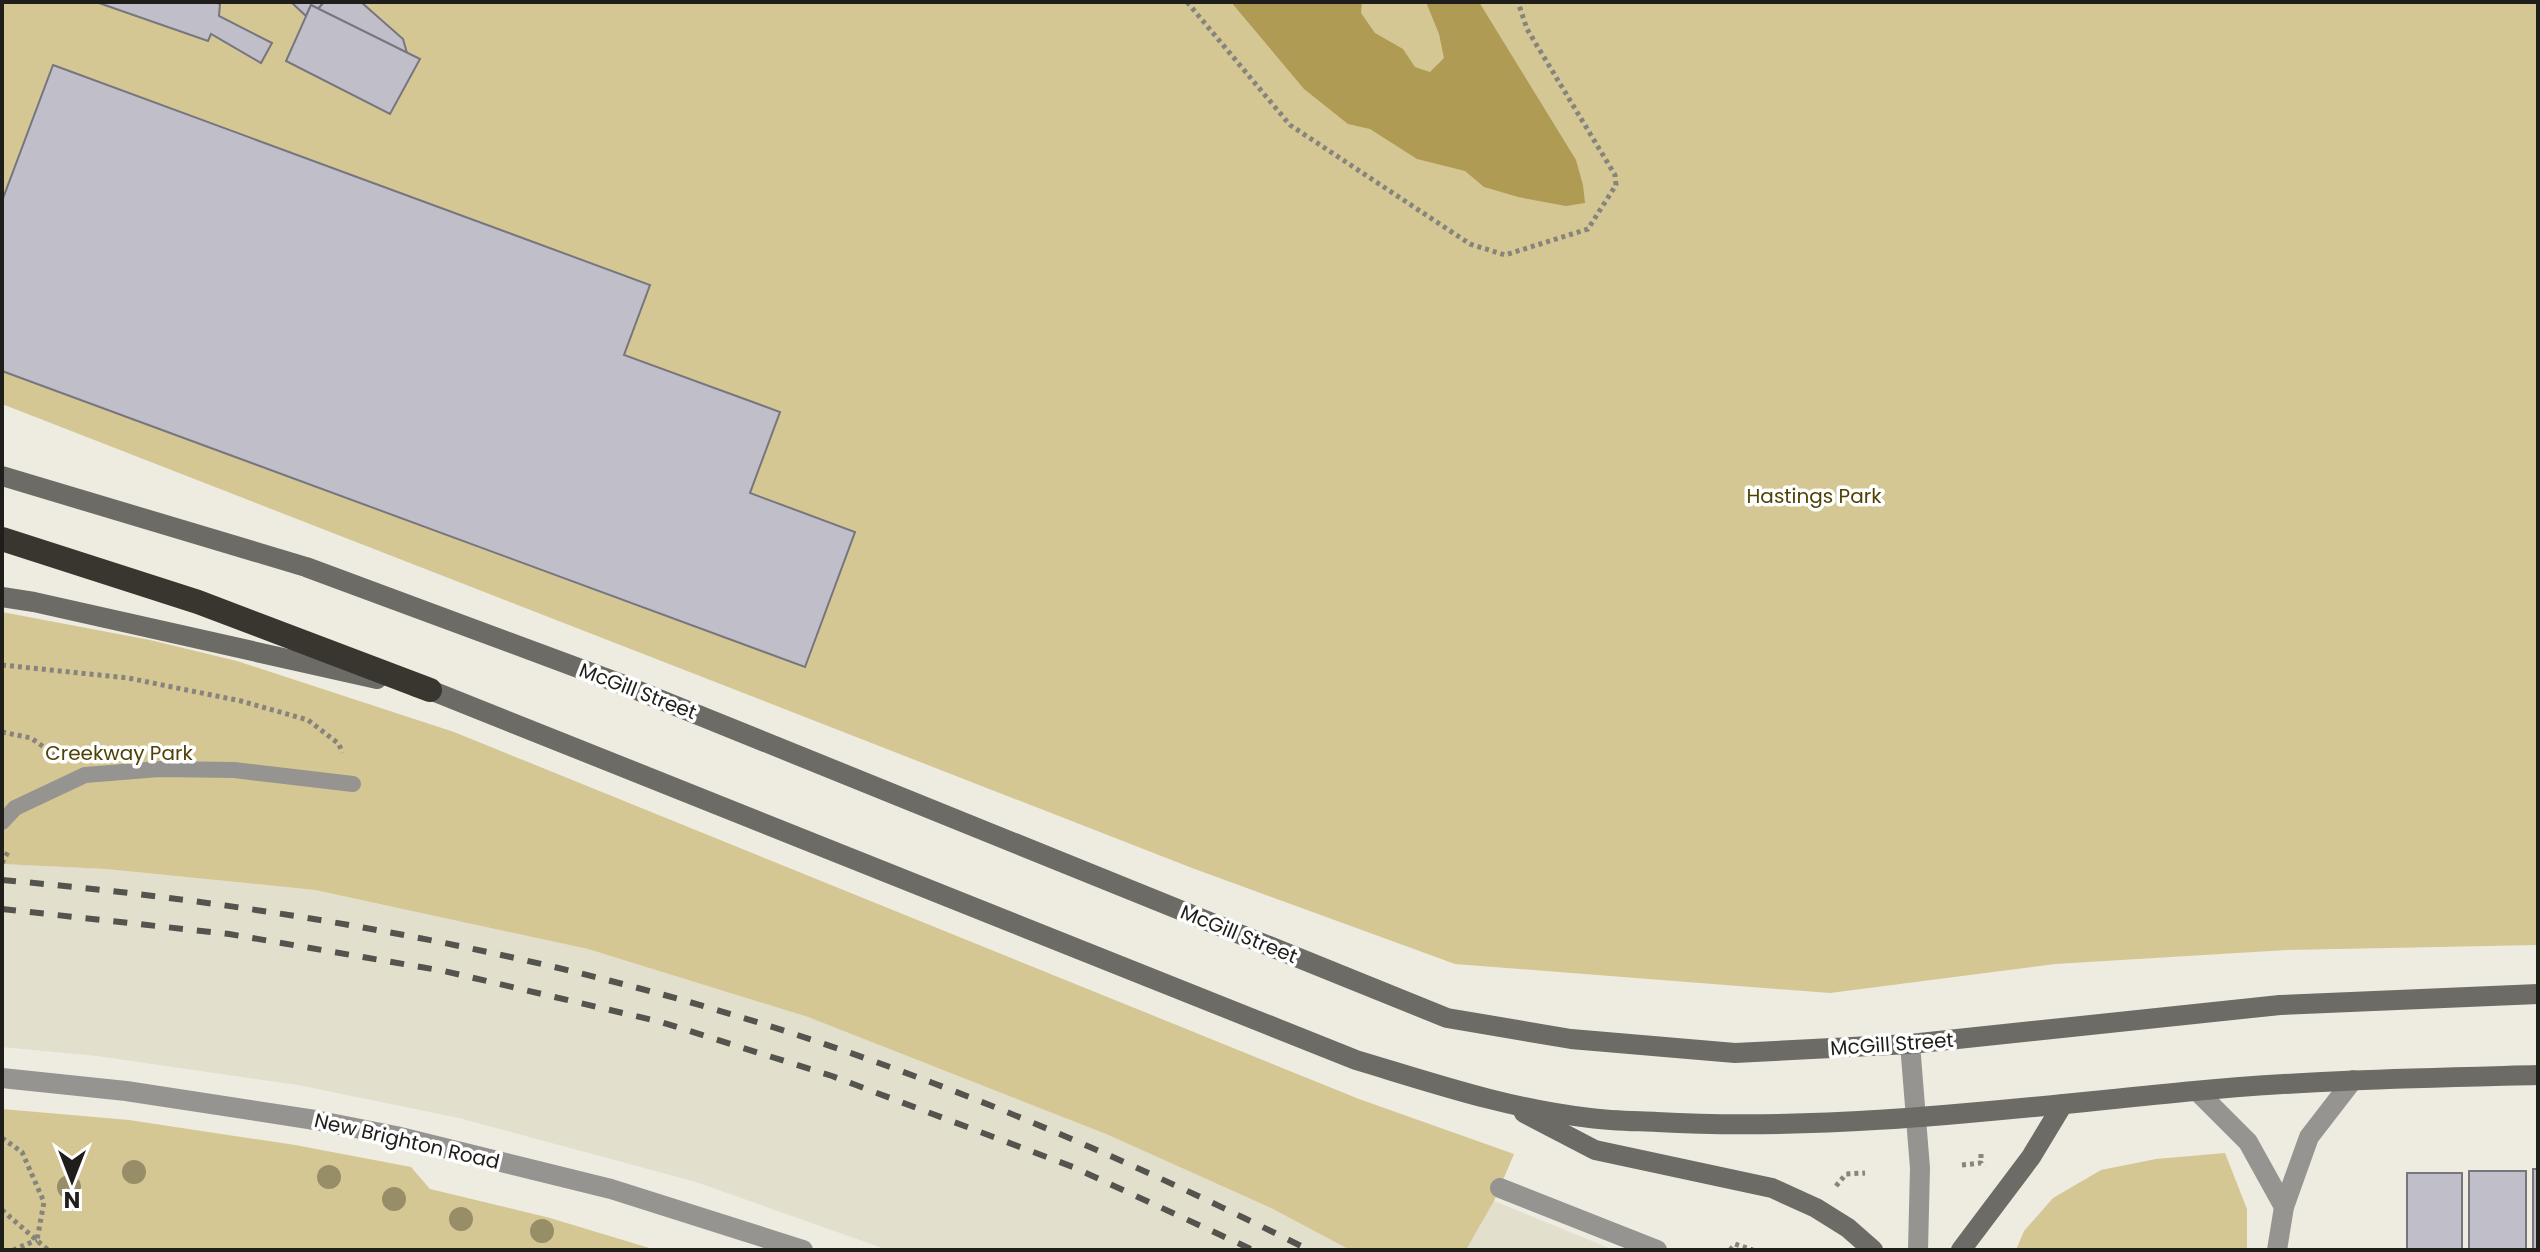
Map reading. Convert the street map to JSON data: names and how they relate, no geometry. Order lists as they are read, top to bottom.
{
  "streets": {
    "main road": ["McGill Street"],
    "street": ["New Brighton Road"]
  },
  "parks": ["Hastings Park", "Creekway Park"],
  "north": "bottom"
}
